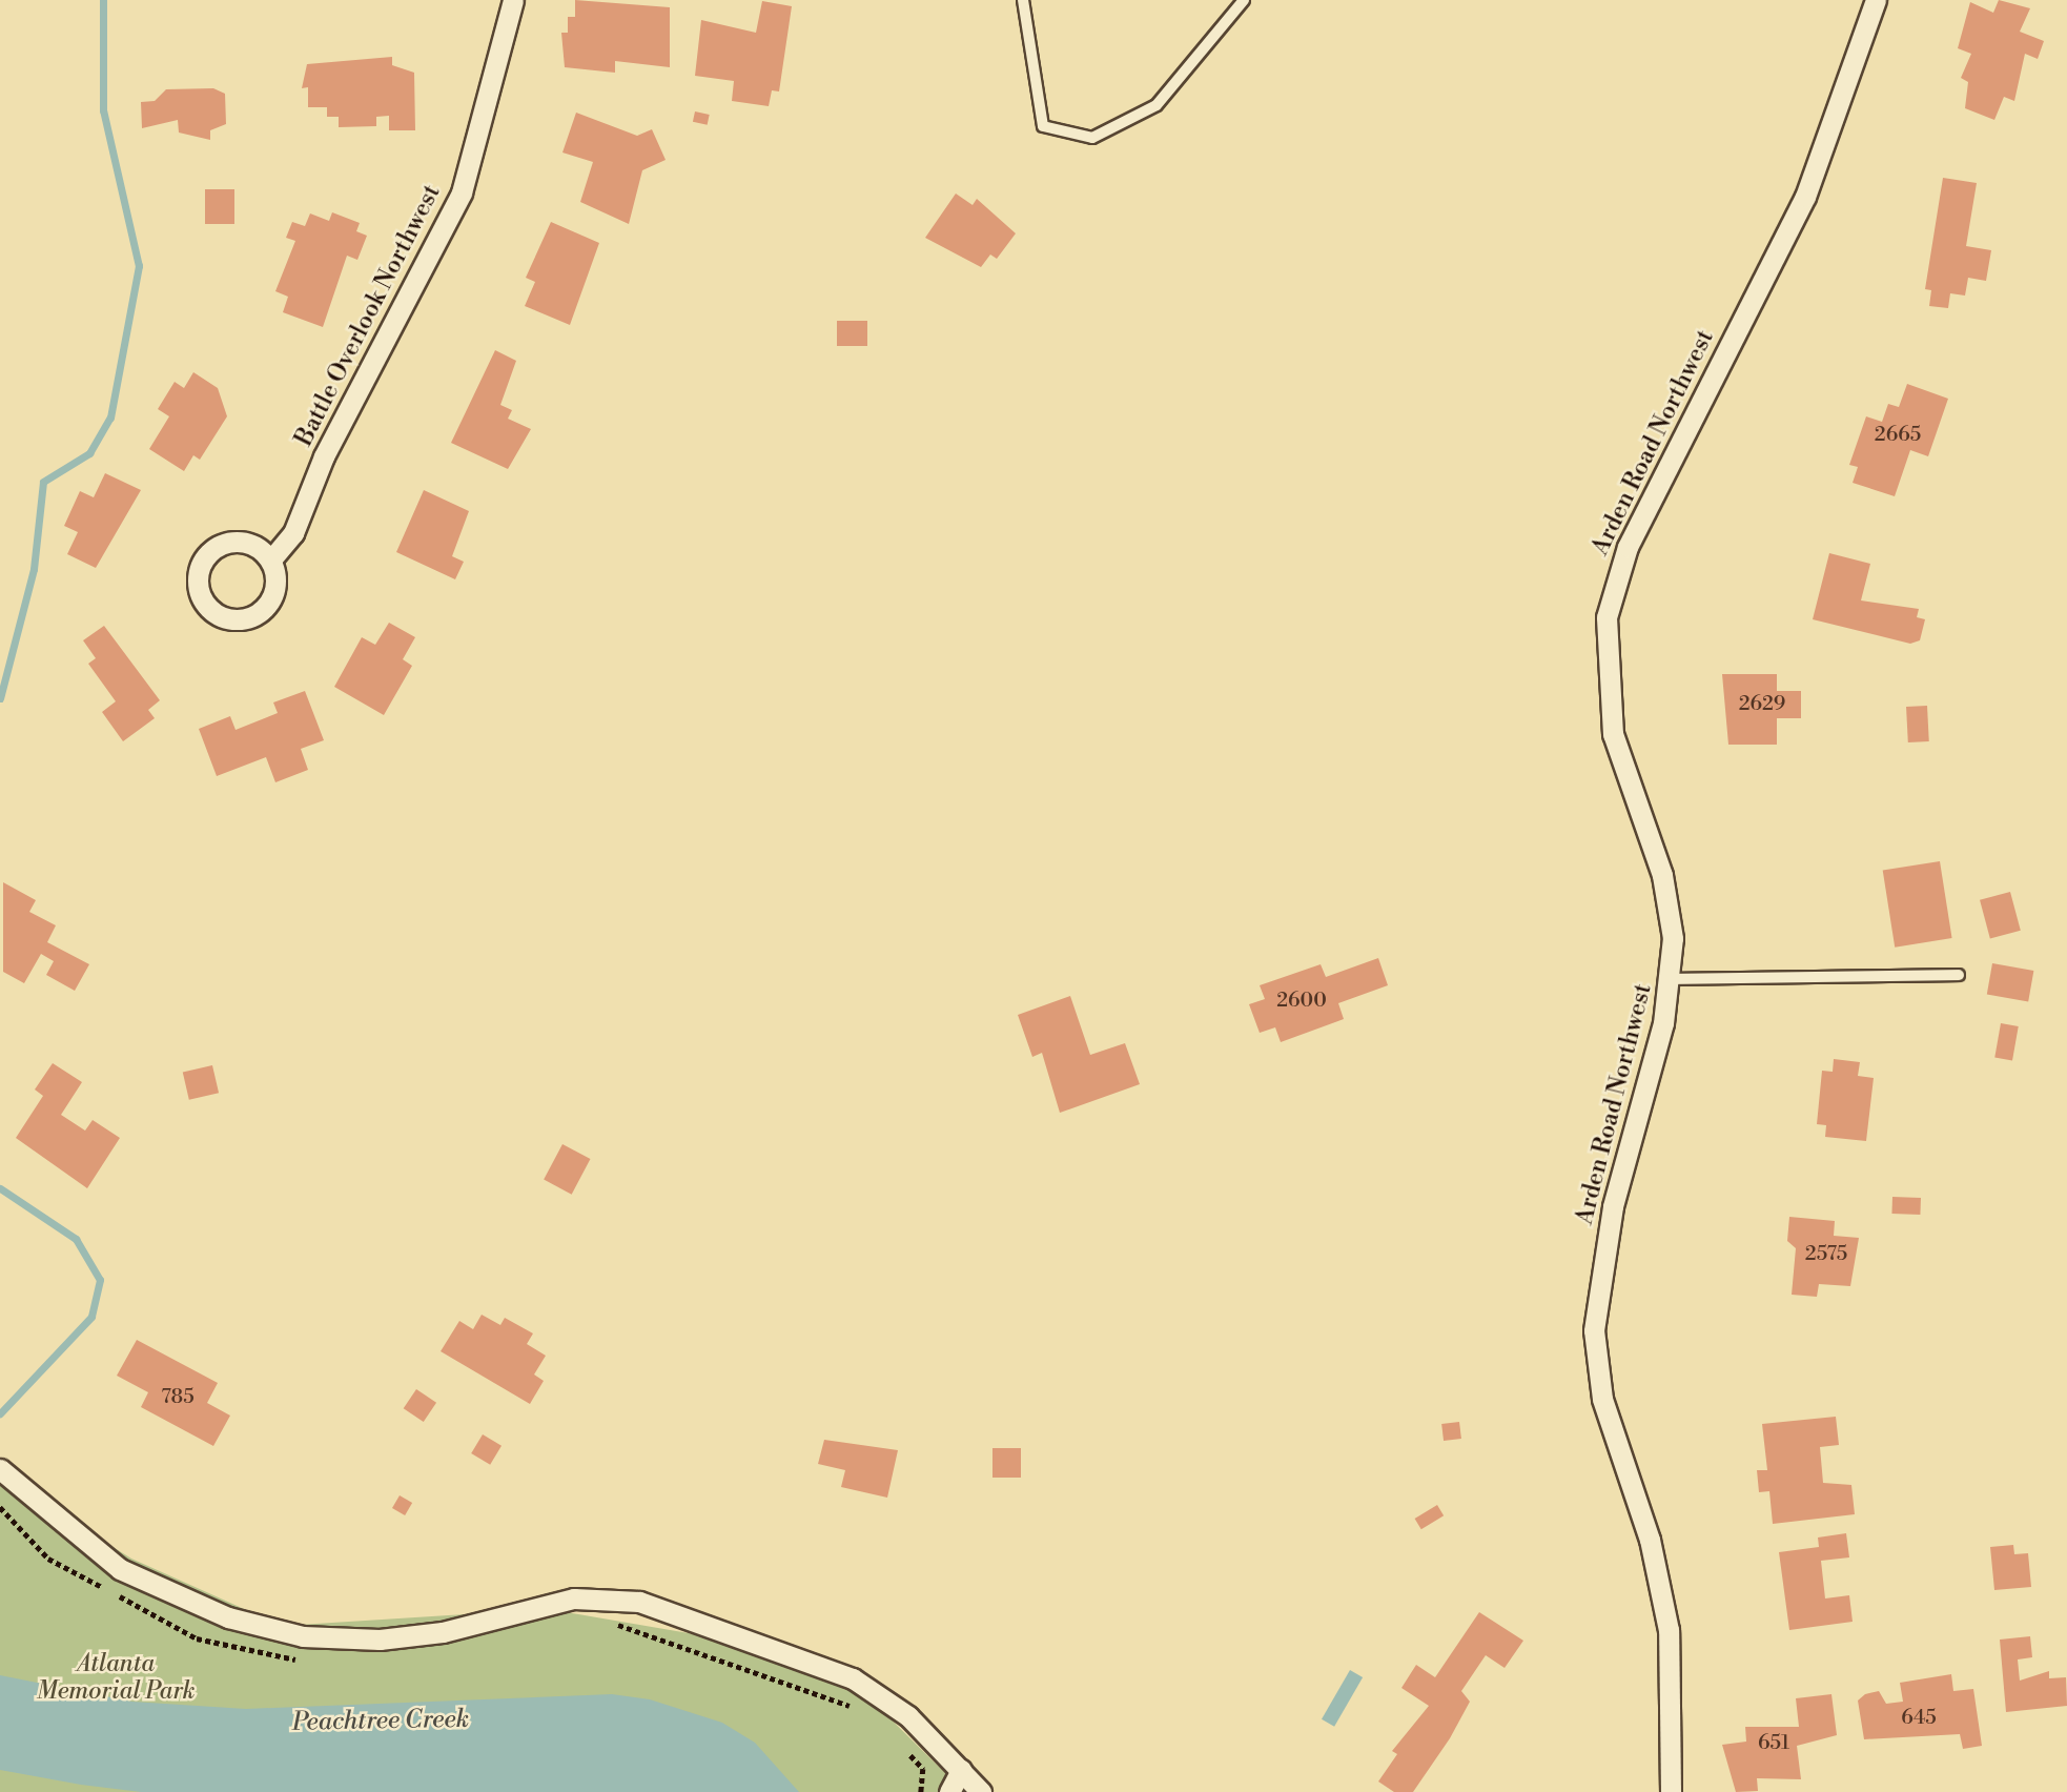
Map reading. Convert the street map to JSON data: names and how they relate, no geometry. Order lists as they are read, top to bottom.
{
  "streets": {
    "street": ["Battle Overlook Northwest", "Arden Road Northwest"]
  },
  "water": ["Peachtree Creek"],
  "parks": ["Atlanta Memorial Park"],
  "house_numbers": [
    "2665",
    "2629",
    "2600",
    "2575",
    "785",
    "645",
    "651"
  ]
}
